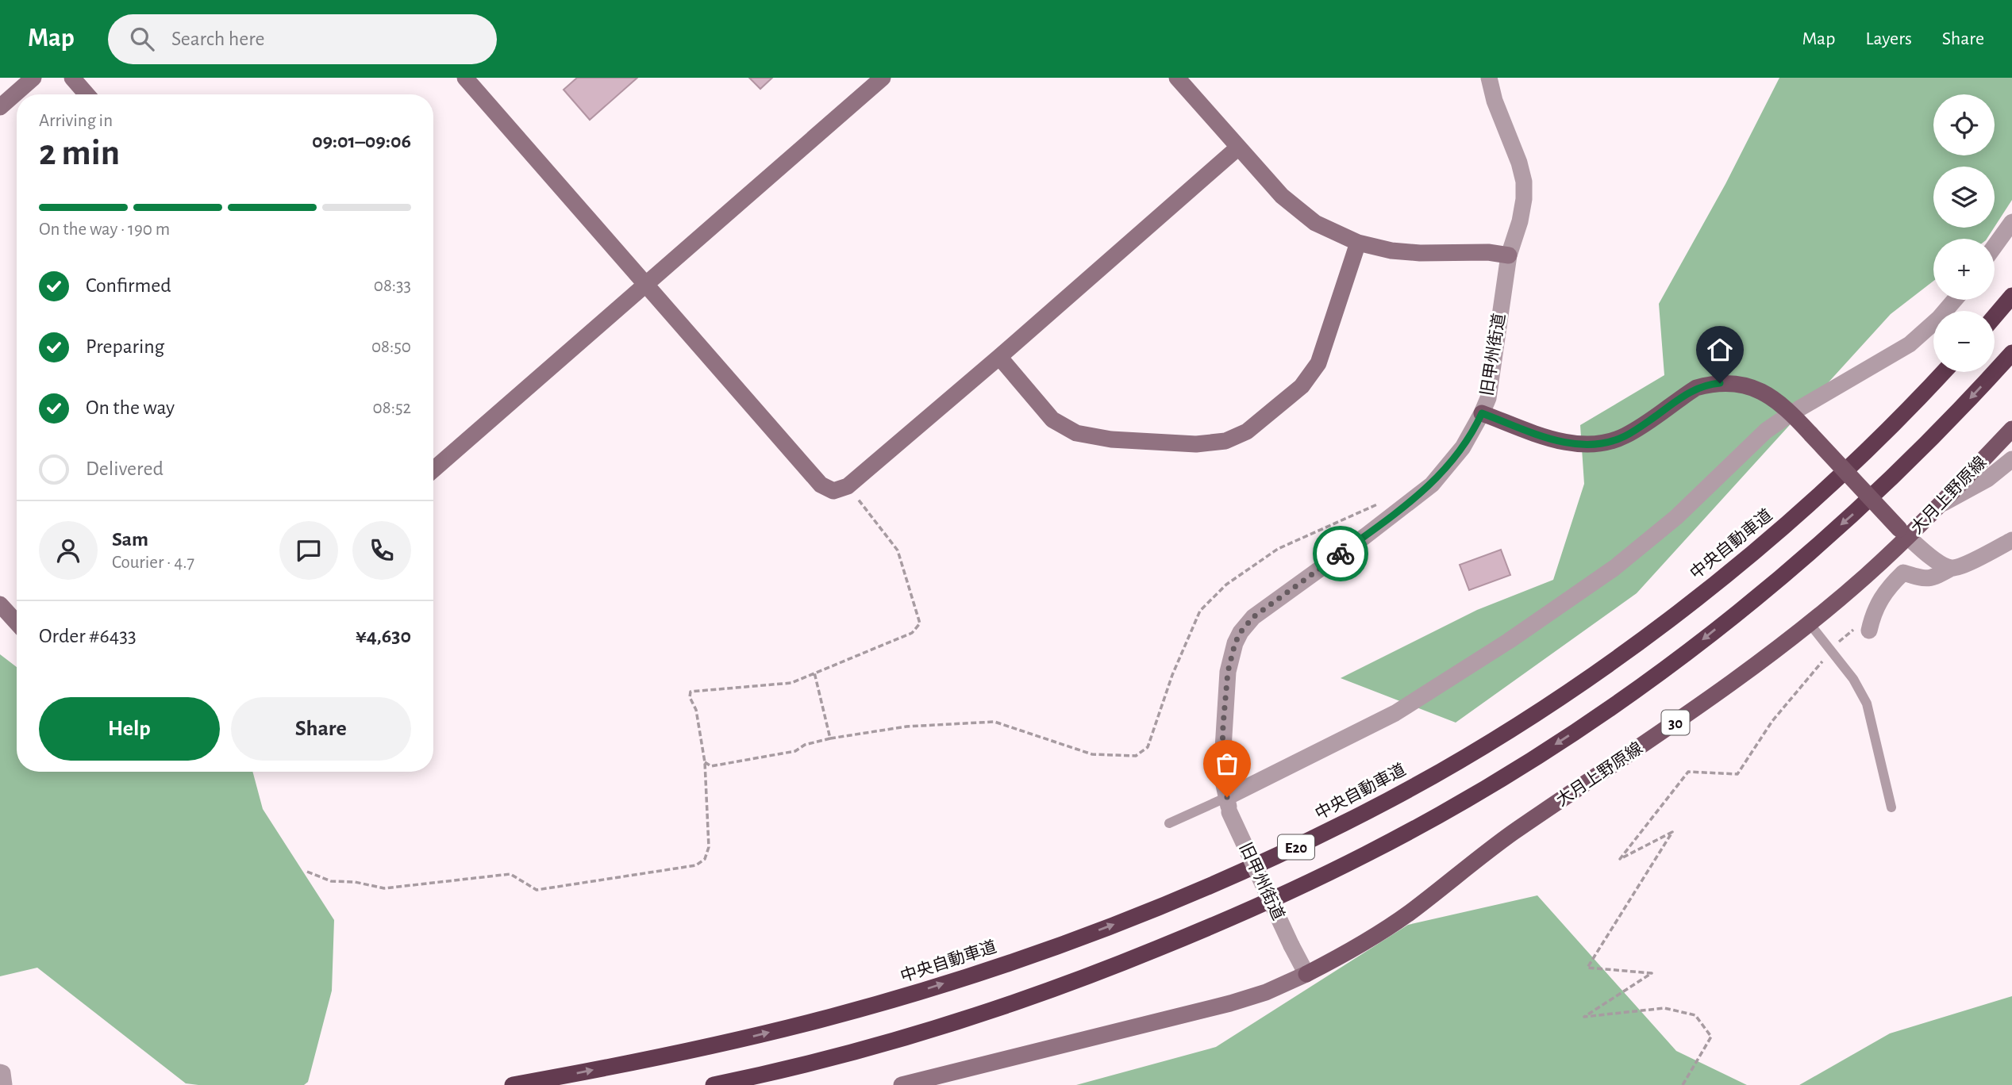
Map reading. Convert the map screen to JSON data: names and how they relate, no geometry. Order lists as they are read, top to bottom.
{
  "streets": {
    "highway": ["中央自動車道", "E20"],
    "main road": ["大月上野原線", "30"],
    "street": ["旧甲州街道"]
  },
  "crossings": [
    ["旧甲州街道", "大月上野原線"]
  ],
  "page": {
    "header": "Map",
    "search": "Search here",
    "nav": ["Map", "Layers", "Share"],
    "map_buttons": ["+", "−"],
    "heading": ["2 min", "Arriving in", "09:01–09:06"],
    "panel": [
      "Sam",
      "Courier · 4.7",
      "Order #6433",
      "¥4,630"
    ],
    "bar": "On the way · 190 m",
    "list": [
      ["Confirmed", "08:33"],
      ["Preparing", "08:50"],
      ["On the way", "08:52"],
      "Delivered"
    ],
    "buttons": ["Help", "Share"]
  }
}
